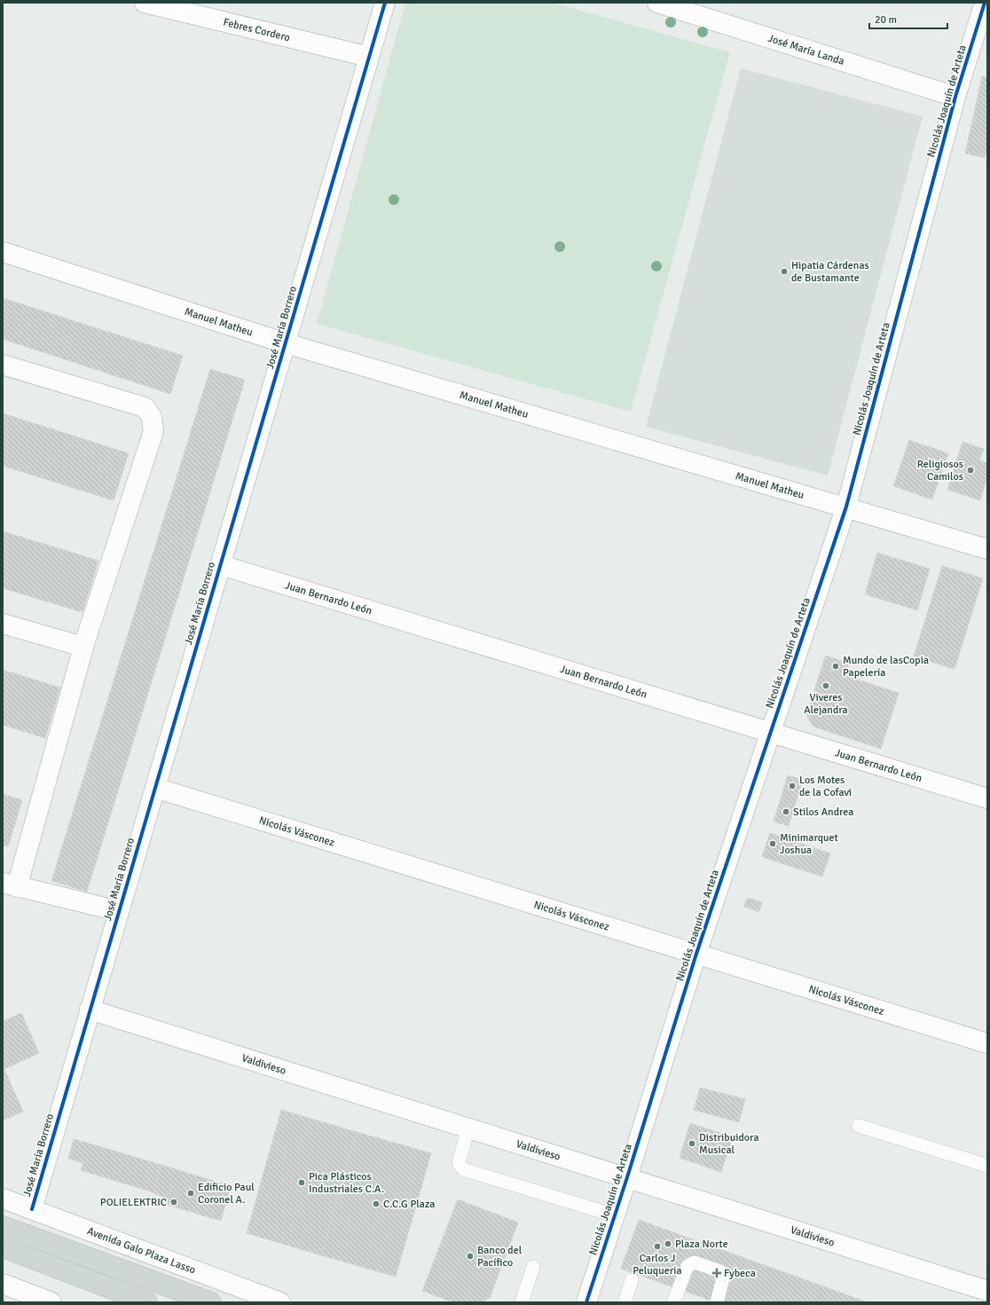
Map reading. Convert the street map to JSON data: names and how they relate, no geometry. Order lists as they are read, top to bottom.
{
  "streets": {
    "street": [
      "Febres Cordero",
      "José María Landa",
      "Nicolás Joaquín de Arteta",
      "Manuel Matheu",
      "José María Borrero",
      "Juan Bernardo León",
      "Nicolás Vásconez",
      "Valdivieso",
      "Avenida Galo Plaza Lasso"
    ]
  },
  "crossings": [
    ["Febres Cordero", "José María Borrero"],
    ["José María Landa", "Nicolás Joaquín de Arteta"],
    ["Nicolás Joaquín de Arteta", "Manuel Matheu"],
    ["Nicolás Joaquín de Arteta", "Juan Bernardo León"],
    ["Nicolás Joaquín de Arteta", "Nicolás Vásconez"],
    ["Nicolás Joaquín de Arteta", "Valdivieso"],
    ["Manuel Matheu", "José María Borrero"],
    ["José María Borrero", "Juan Bernardo León"],
    ["José María Borrero", "Nicolás Vásconez"],
    ["José María Borrero", "Valdivieso"],
    ["José María Borrero", "Avenida Galo Plaza Lasso"]
  ],
  "places": {
    "other": [
      "Hipatia Cárdenas de Bustamante",
      "Religiosos Camilos",
      "Mundo de lasCopia Papelería",
      "Viveres Alejandra",
      "Los Motes de la Cofavi",
      "Stilos Andrea",
      "Minimarquet Joshua",
      "Distribuidora Musical",
      "Pica Plásticos Industriales C.A.",
      "Edificio Paul Coronel A.",
      "POLIELEKTRIC",
      "C.C.G Plaza",
      "Plaza Norte",
      "Carlos J Peluqueria",
      "Banco del Pacífico"
    ],
    "health": ["Fybeca"]
  },
  "scale_bar": "20 m"
}
